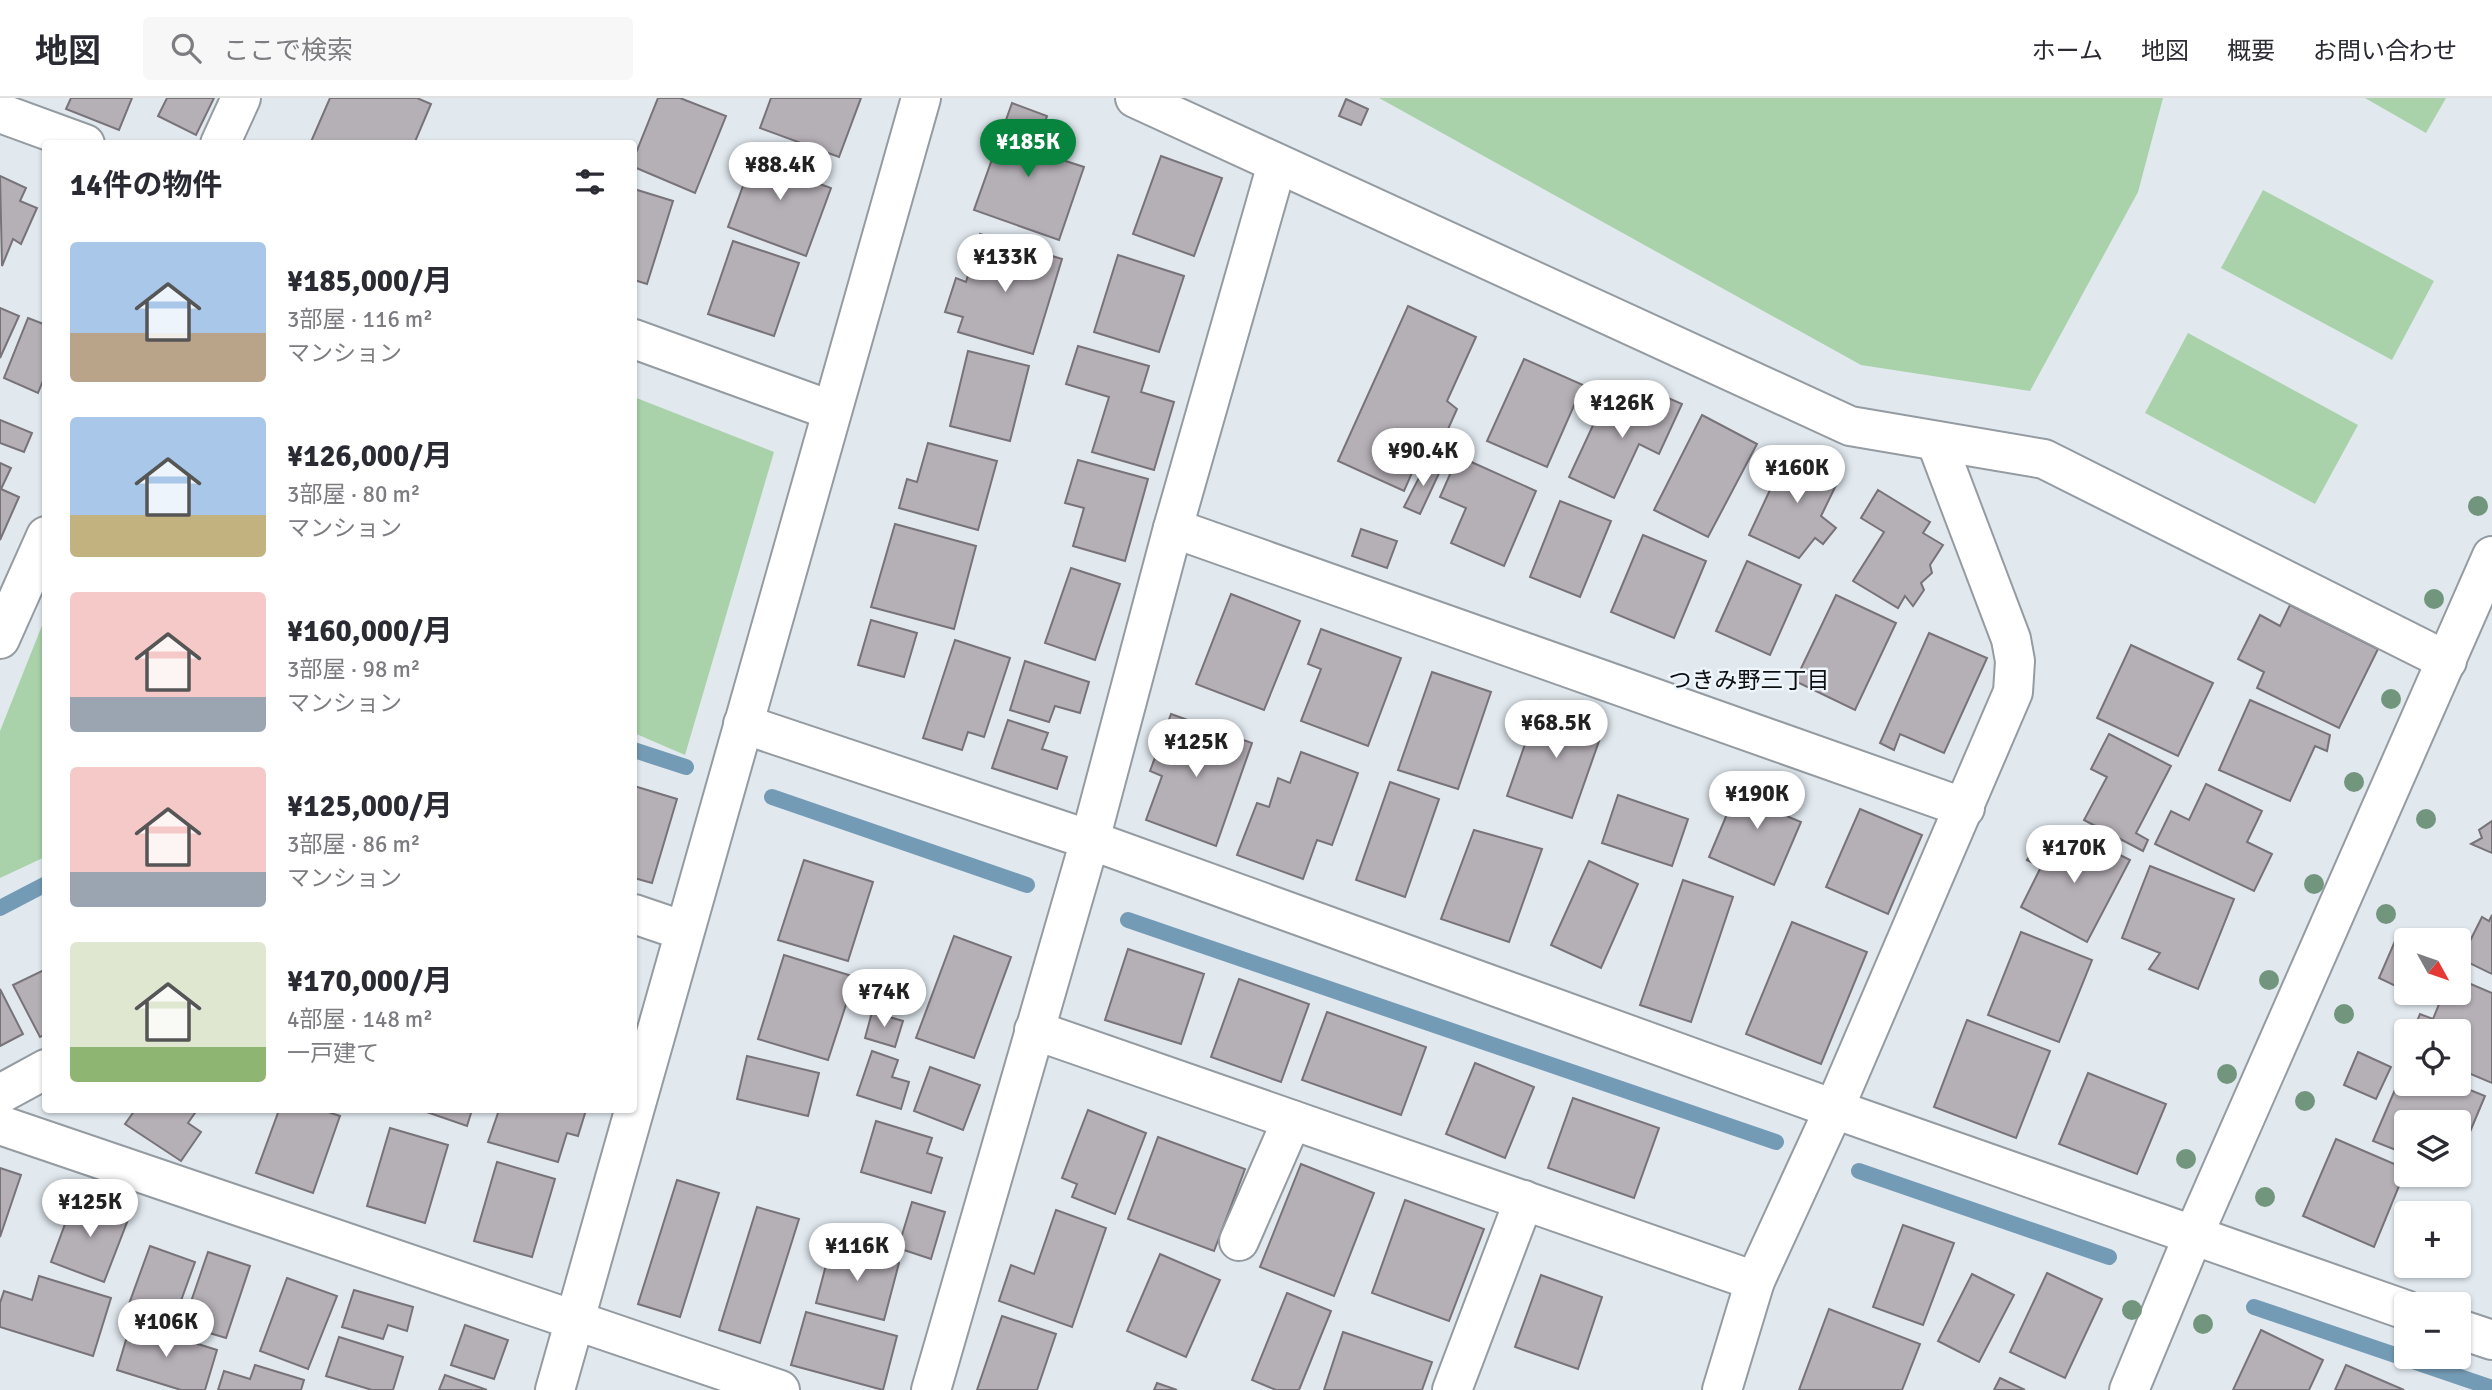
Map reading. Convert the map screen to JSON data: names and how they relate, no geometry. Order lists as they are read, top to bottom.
{
  "districts": ["つきみ野三丁目"],
  "north": "bottom right",
  "page": {
    "header": "地図",
    "search": "ここで検索",
    "nav": [
      "ホーム",
      "地図",
      "概要",
      "お問い合わせ"
    ],
    "price": [
      "¥185K",
      "¥88.4K",
      "¥133K",
      "¥126K",
      "¥90.4K",
      "¥160K",
      "¥68.5K",
      "¥125K",
      "¥190K",
      "¥170K",
      "¥74K",
      "¥125K",
      "¥116K",
      "¥106K"
    ],
    "heading": "14件の物件",
    "list": [
      {
        "name": "¥185,000/月",
        "note": "3部屋 · 116 m² · マンション"
      },
      {
        "name": "¥126,000/月",
        "note": "3部屋 · 80 m² · マンション"
      },
      {
        "name": "¥160,000/月",
        "note": "3部屋 · 98 m² · マンション"
      },
      {
        "name": "¥125,000/月",
        "note": "3部屋 · 86 m² · マンション"
      },
      {
        "name": "¥170,000/月",
        "note": "4部屋 · 148 m² · 一戸建て"
      }
    ],
    "map_buttons": ["+", "−"]
  }
}
